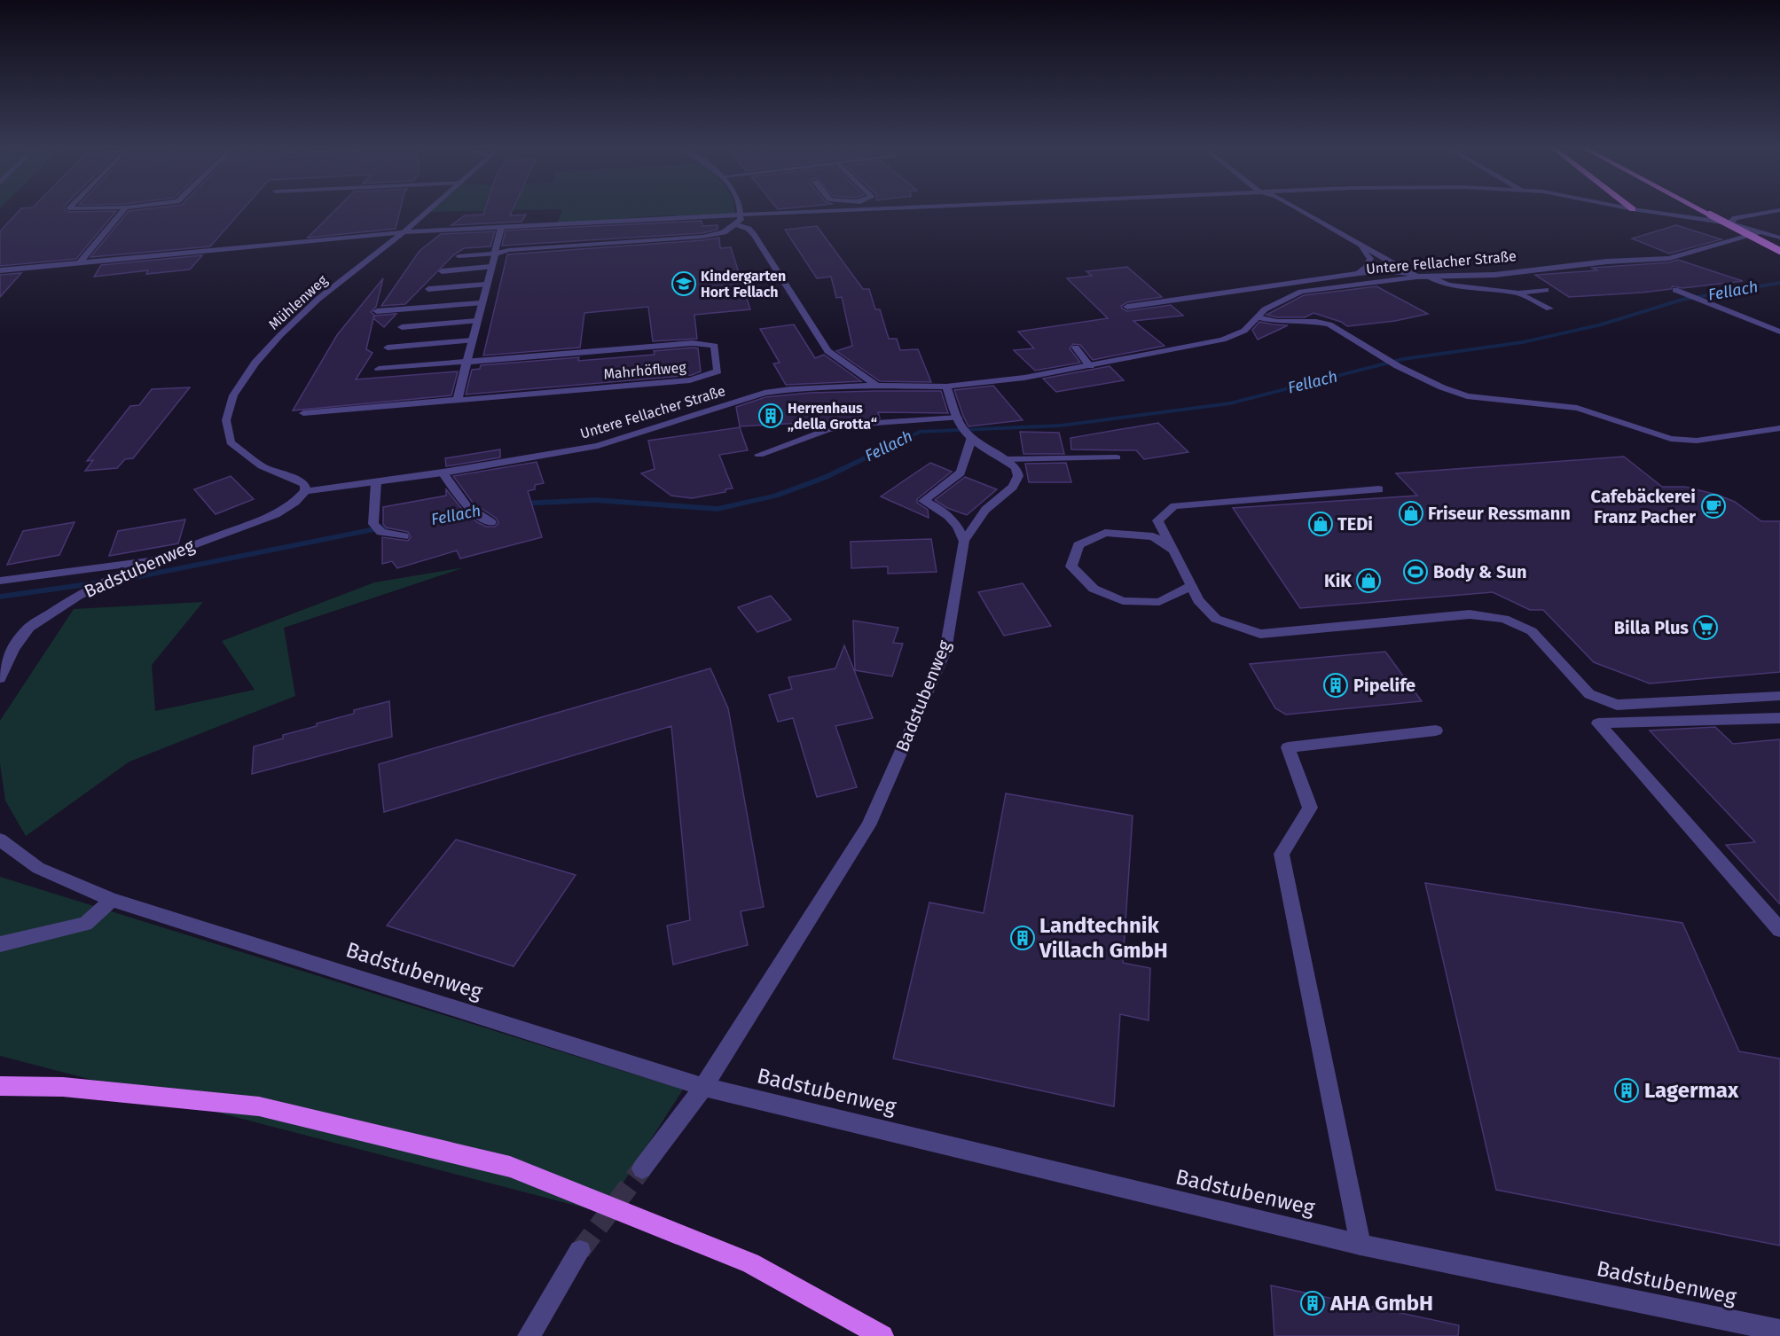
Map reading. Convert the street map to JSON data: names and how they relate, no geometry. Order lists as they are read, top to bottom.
{
  "streets": {
    "street": [
      "Untere Fellacher Straße",
      "Mühlenweg",
      "Mahrhöflweg",
      "Badstubenweg"
    ]
  },
  "crossings": [
    ["Untere Fellacher Straße", "Mühlenweg"],
    ["Untere Fellacher Straße", "Badstubenweg"],
    ["Mühlenweg", "Badstubenweg"]
  ],
  "water": ["Fellach"],
  "places": {
    "school or university": ["Kindergarten Hort Fellach"],
    "building": [
      "Herrenhaus „della Grotta“",
      "Pipelife",
      "Landtechnik Villach GmbH",
      "Lagermax",
      "AHA GmbH"
    ],
    "cafe": ["Cafebäckerei Franz Pacher"],
    "shop": ["Friseur Ressmann", "TEDi", "KiK"],
    "sports": ["Body & Sun"],
    "supermarket": ["Billa Plus"]
  }
}
